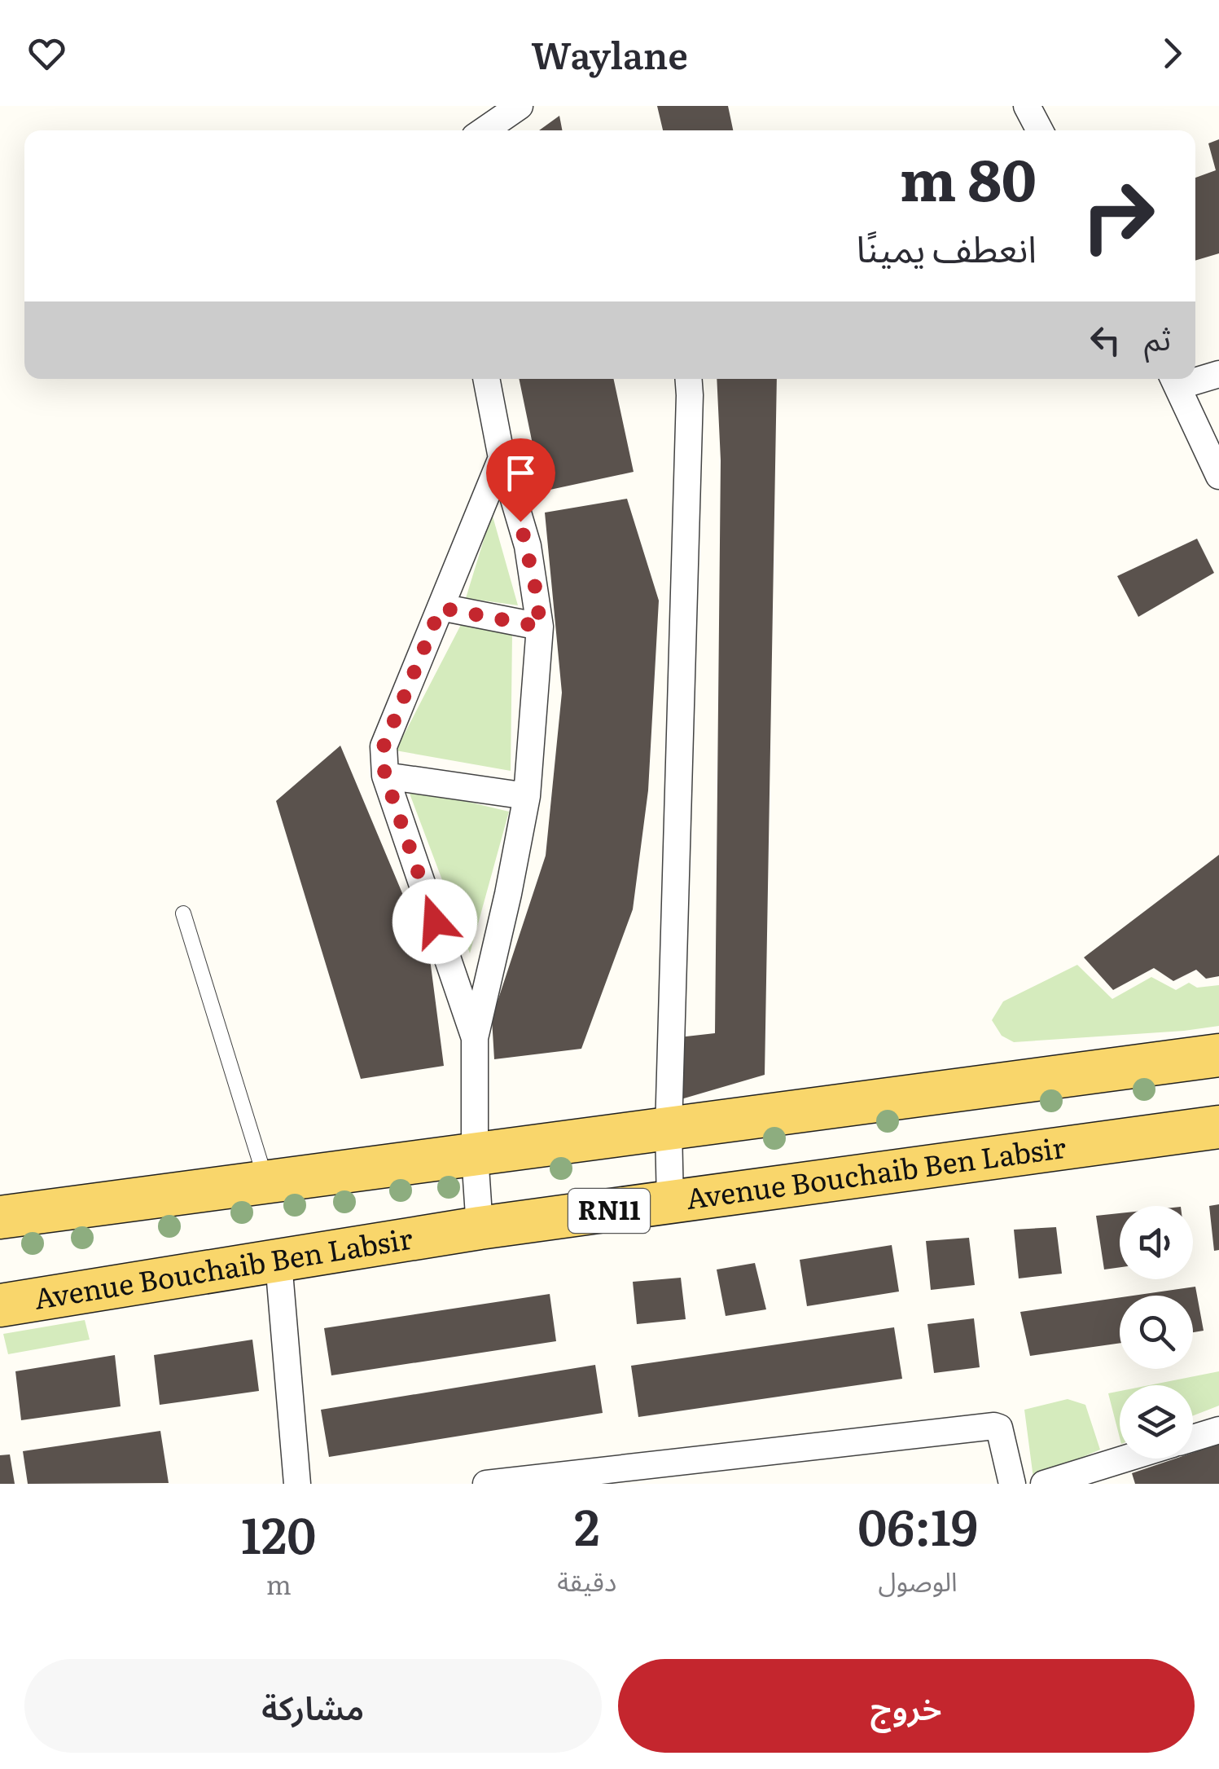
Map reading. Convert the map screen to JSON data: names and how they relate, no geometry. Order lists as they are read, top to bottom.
{
  "streets": {
    "main road": ["Avenue Bouchaib Ben Labsir", "RN11"]
  },
  "page": {
    "header": "Waylane",
    "turn": ["80 m", "انعطف يمينًا"],
    "then": "ثم",
    "eta": [
      "06:19",
      "الوصول",
      "2",
      "دقيقة",
      "120",
      "m"
    ],
    "buttons": ["خروج", "مشاركة"]
  }
}
